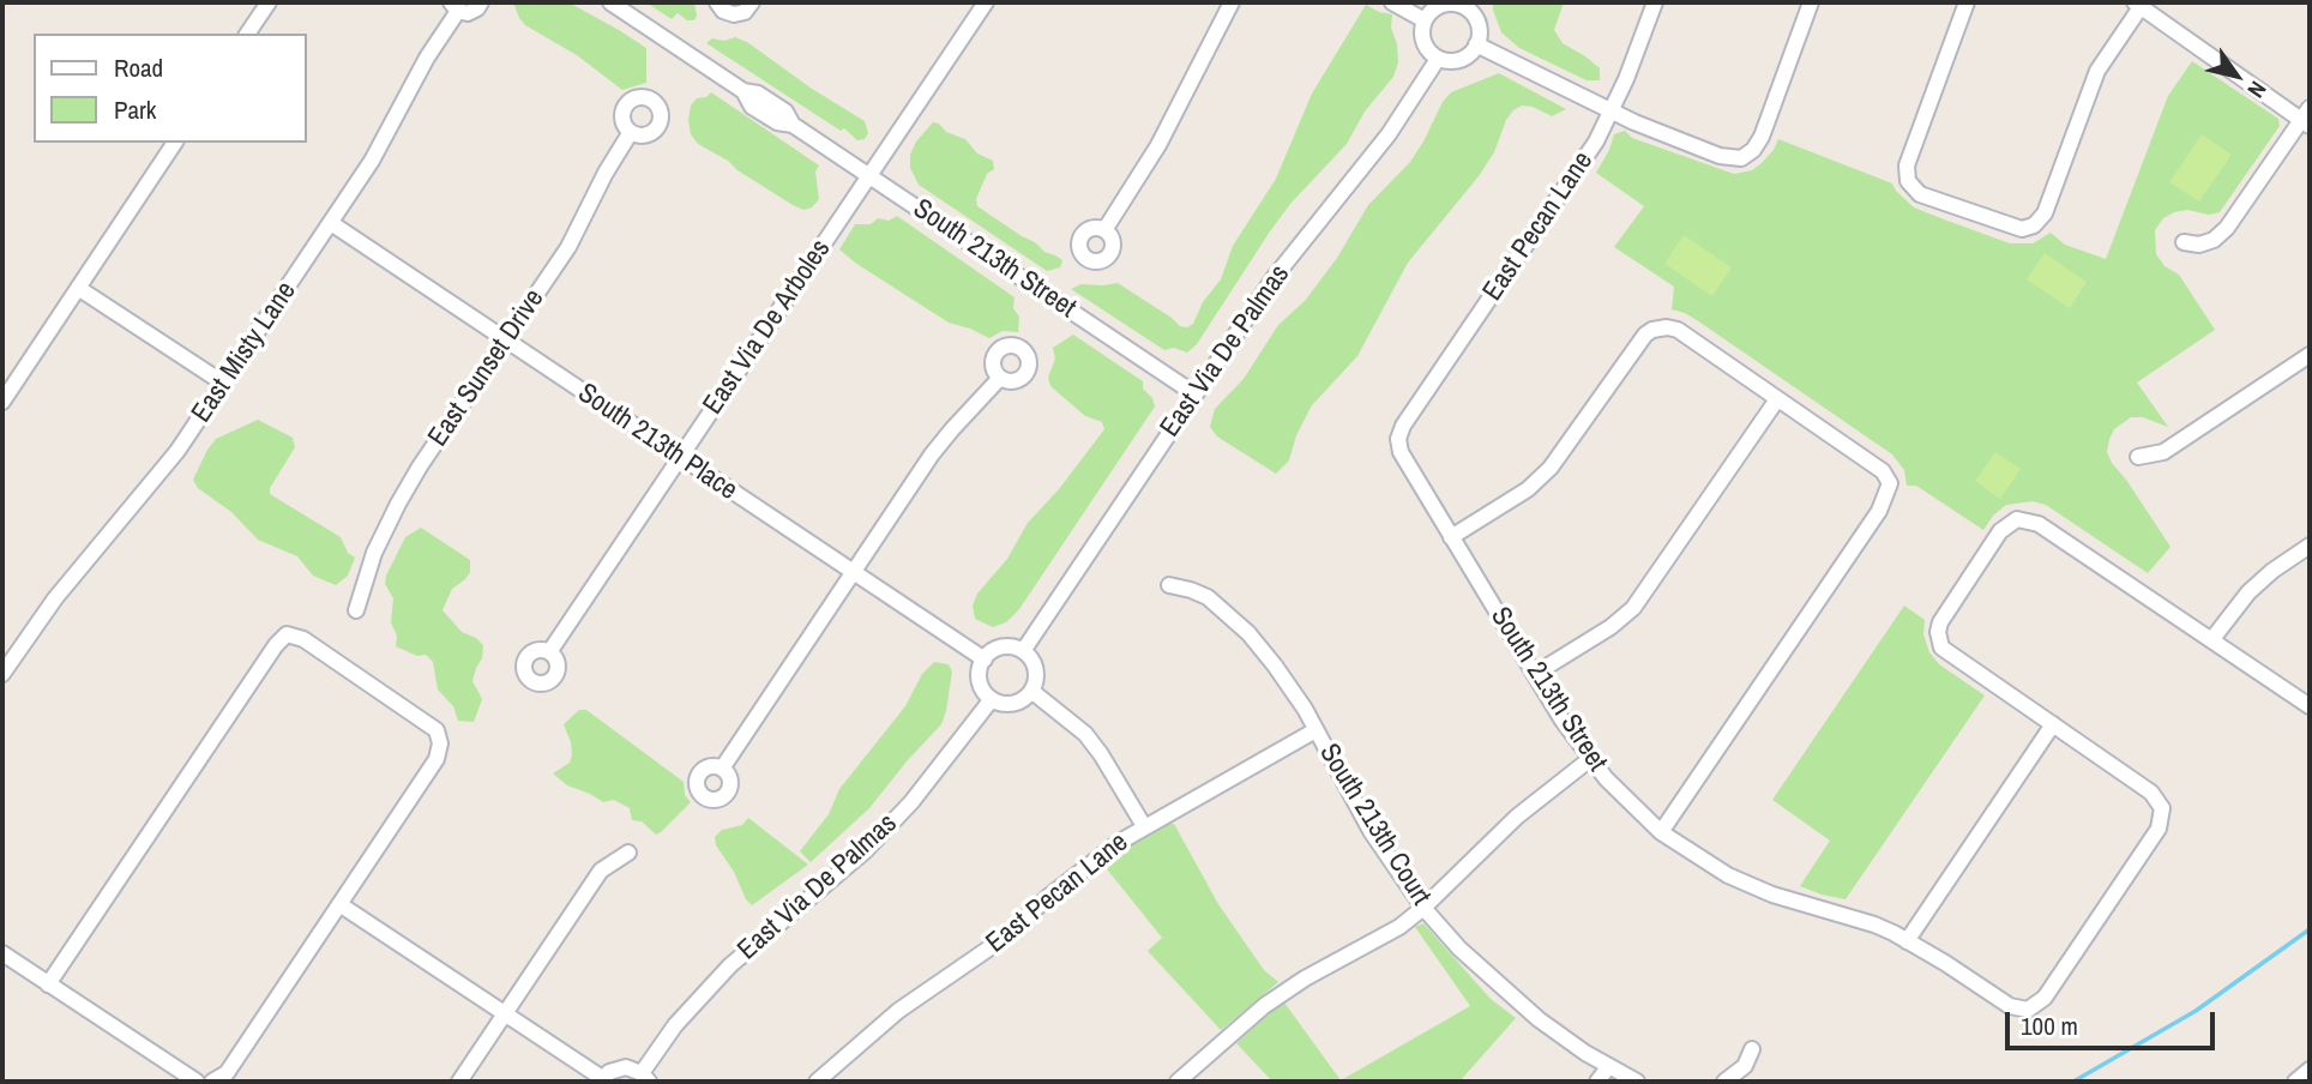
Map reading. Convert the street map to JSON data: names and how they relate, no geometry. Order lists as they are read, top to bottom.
{
  "streets": {
    "street": [
      "East Pecan Lane",
      "South 213th Street",
      "East Via De Arboles",
      "East Via De Palmas",
      "East Misty Lane",
      "East Sunset Drive",
      "South 213th Place",
      "South 213th Court"
    ]
  },
  "crossings": [
    ["East Pecan Lane", "South 213th Street"],
    ["East Pecan Lane", "South 213th Court"],
    ["South 213th Street", "East Via De Arboles"],
    ["South 213th Street", "East Via De Palmas"],
    ["East Via De Arboles", "South 213th Place"],
    ["East Via De Palmas", "South 213th Place"],
    ["East Misty Lane", "South 213th Place"],
    ["East Sunset Drive", "South 213th Place"]
  ],
  "legend": ["Road", "Park"],
  "scale_bar": "100 m",
  "north": "bottom right"
}
